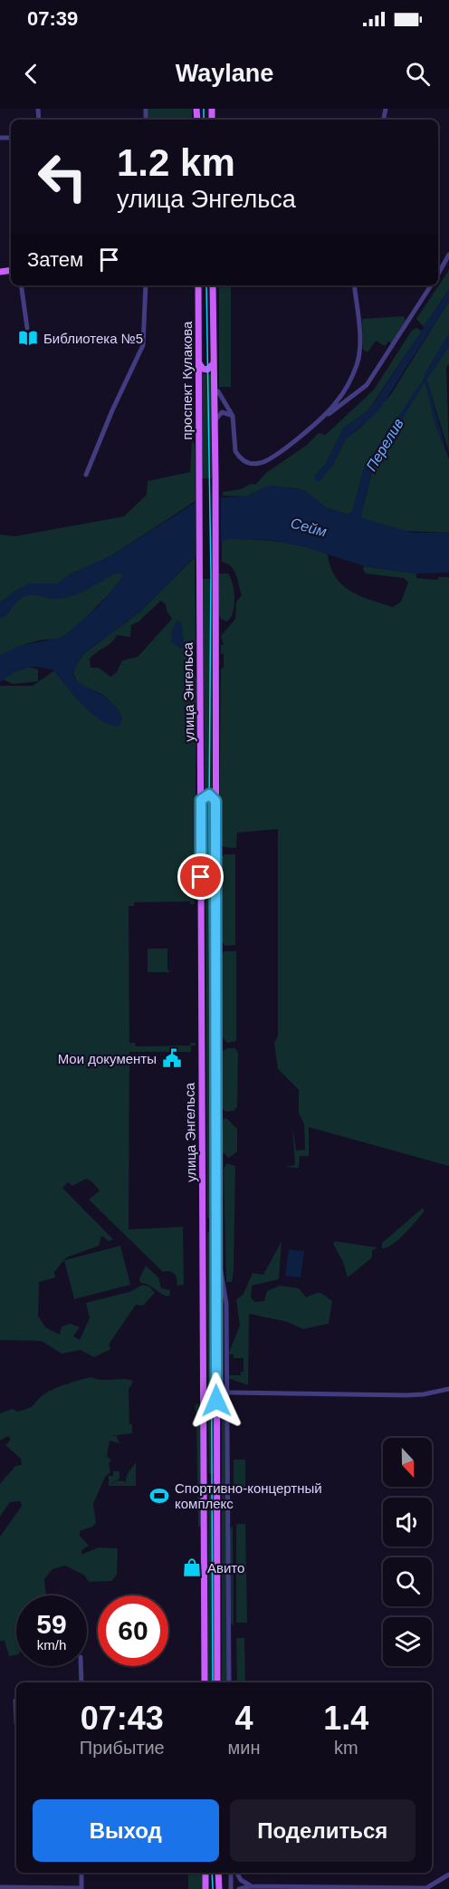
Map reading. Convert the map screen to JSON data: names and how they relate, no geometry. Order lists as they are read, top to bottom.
{
  "streets": {
    "main road": ["проспект Кулакова", "улица Энгельса"]
  },
  "crossings": [
    ["проспект Кулакова", "улица Энгельса"]
  ],
  "water": ["Перелив", "Сейм"],
  "places": {
    "library": ["Библиотека №5"],
    "public building": ["Мои документы"],
    "sports": ["Спортивно-концертный комплекс"],
    "shop": ["Авито"]
  },
  "north": "bottom",
  "page": {
    "status": "07:39",
    "header": "Waylane",
    "turn": ["1.2 km", "улица Энгельса"],
    "then": "Затем",
    "speed": "59 km/h",
    "limit": "60",
    "eta": [
      "07:43",
      "Прибытие",
      "4",
      "мин",
      "1.4",
      "km"
    ],
    "buttons": ["Выход", "Поделиться"]
  }
}
